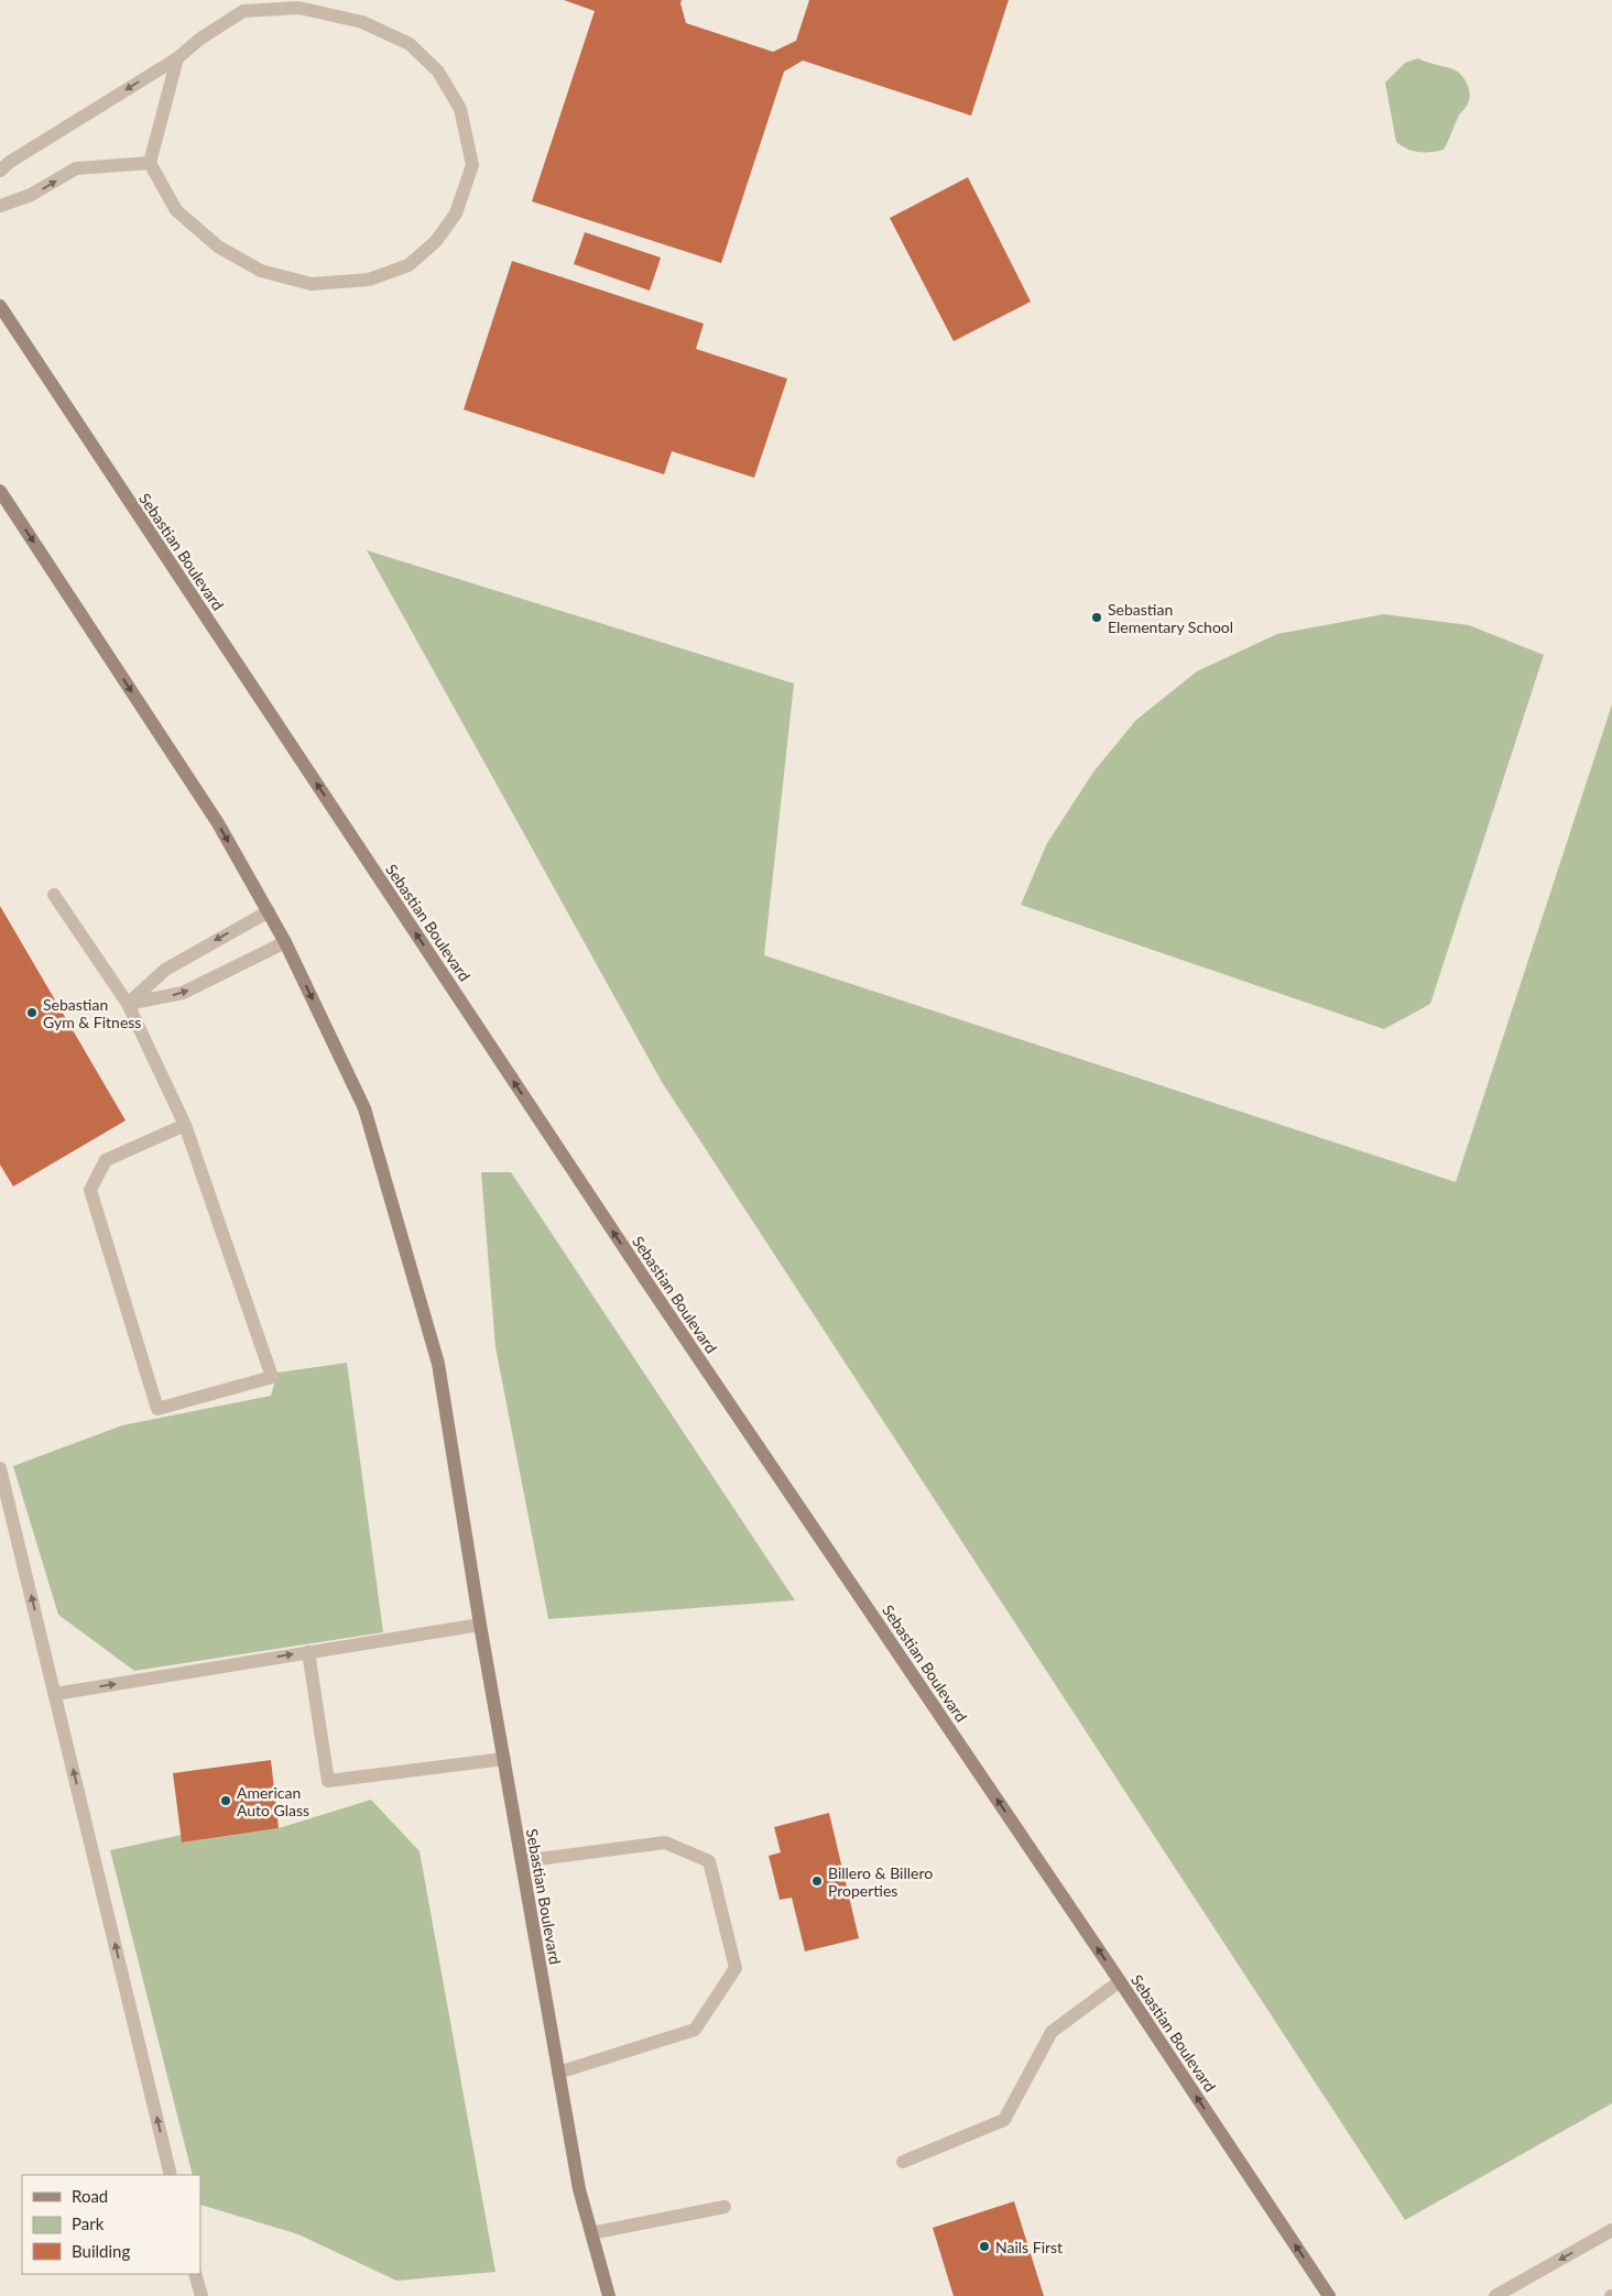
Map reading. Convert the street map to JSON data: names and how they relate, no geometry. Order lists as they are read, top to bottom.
{
  "streets": {
    "main road": ["Sebastian Boulevard"]
  },
  "places": [
    "Sebastian Elementary School",
    "Sebastian Gym & Fitness",
    "American Auto Glass",
    "Billero & Billero Properties",
    "Nails First"
  ],
  "legend": ["Road", "Park", "Building"]
}
